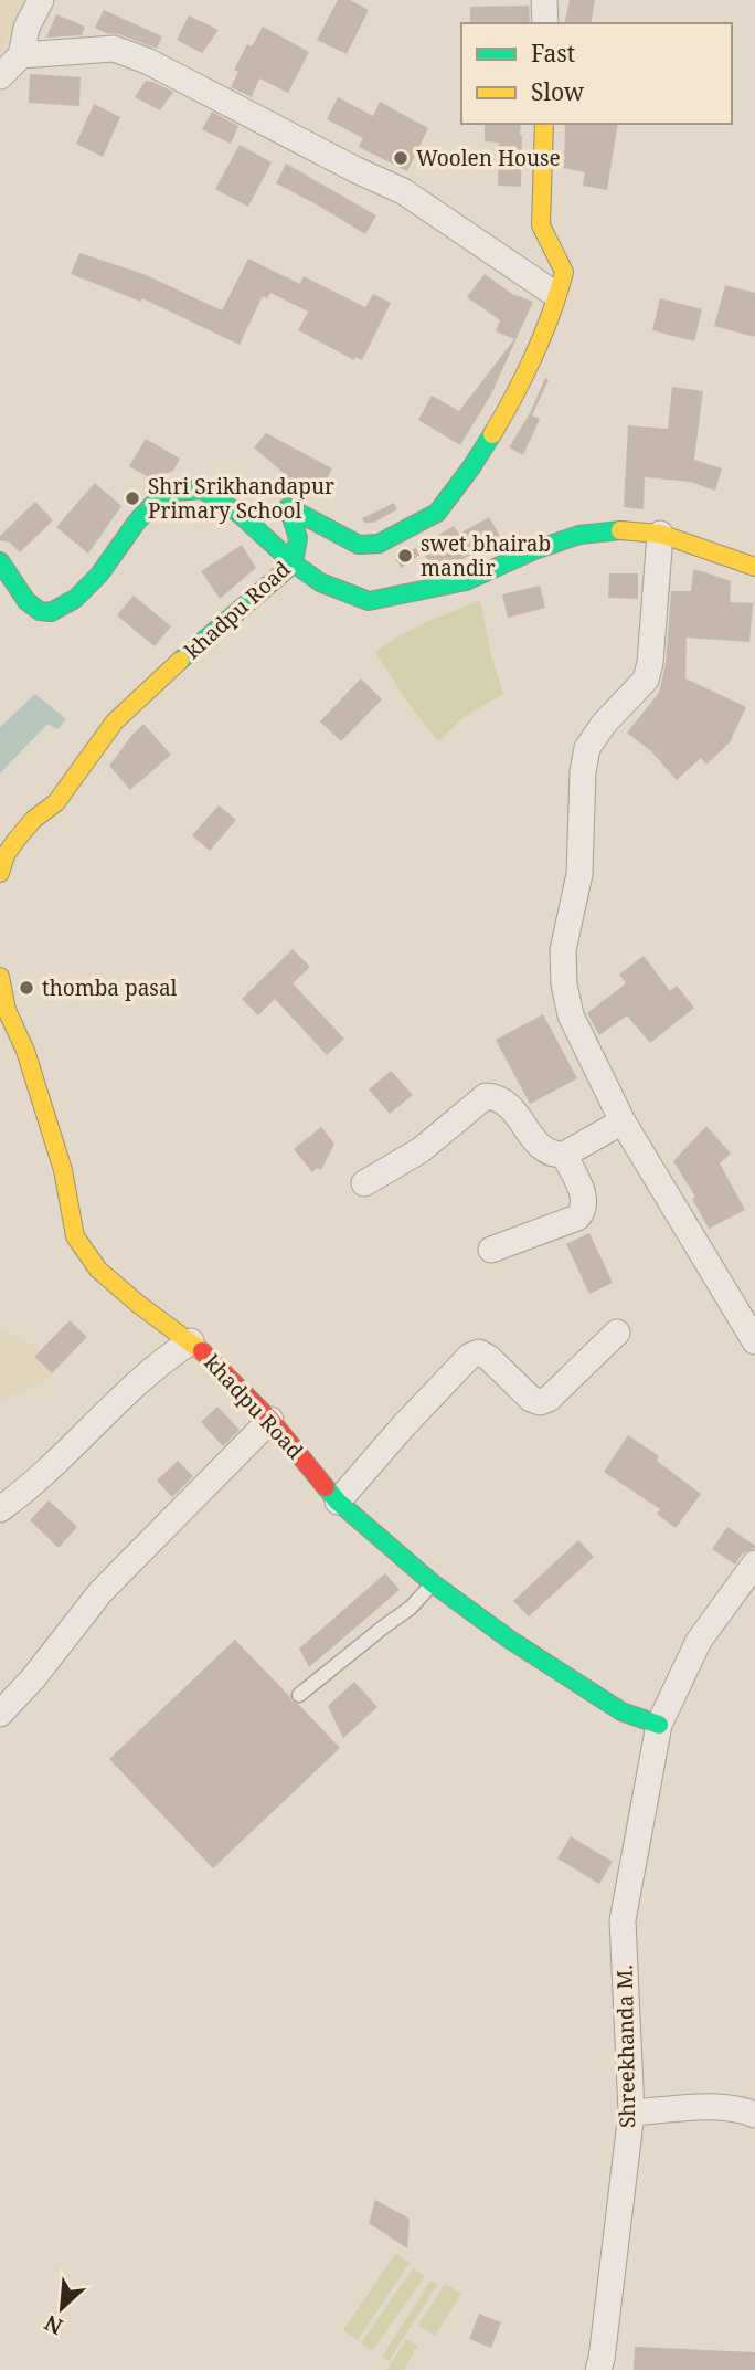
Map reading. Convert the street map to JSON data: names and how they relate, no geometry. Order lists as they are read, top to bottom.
{
  "streets": {
    "street": ["khadpu Road", "Shreekhanda M."]
  },
  "crossings": [
    ["khadpu Road", "Shreekhanda M."]
  ],
  "places": [
    "Woolen House",
    "Shri Srikhandapur Primary School",
    "swet bhairab mandir",
    "thomba pasal"
  ],
  "legend": ["Fast", "Slow"],
  "north": "bottom left"
}
